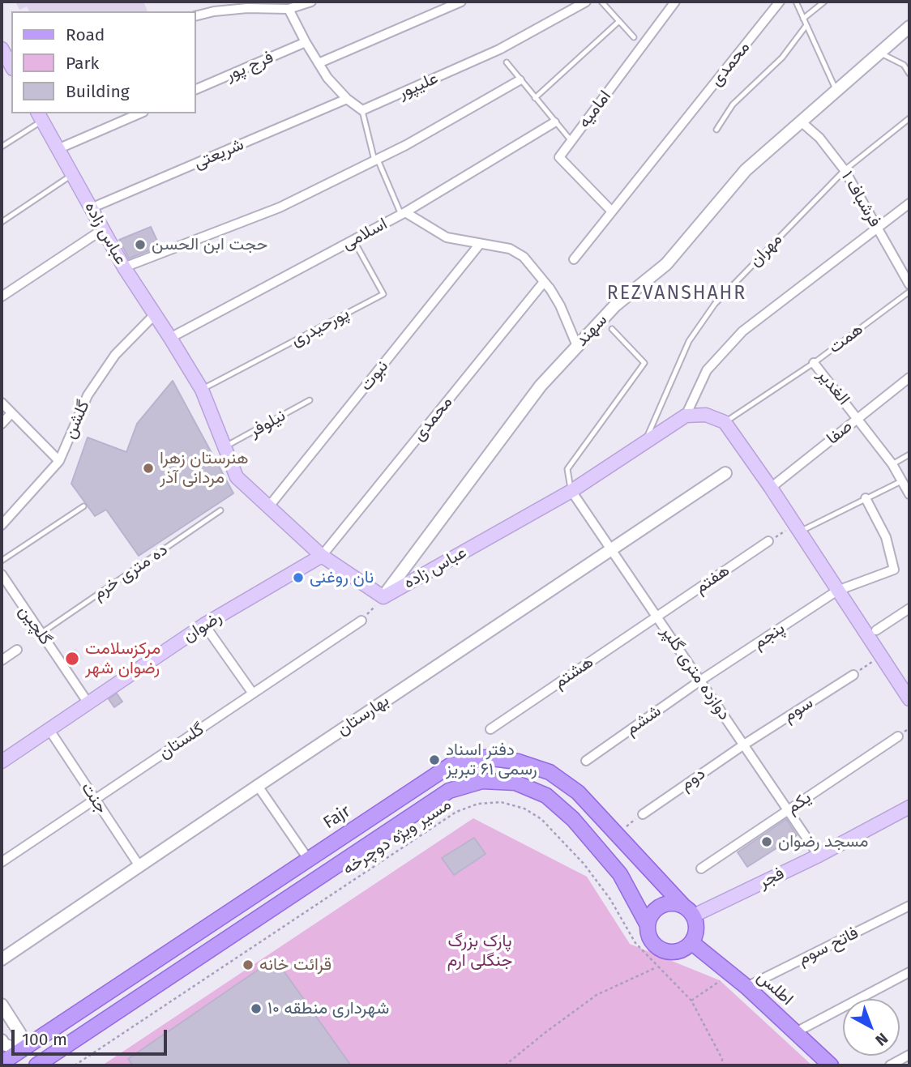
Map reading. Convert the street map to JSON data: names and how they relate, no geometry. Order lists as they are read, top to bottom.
{
  "streets": {
    "main road": [
      "عباس زاده",
      "رضوان",
      "Fajr",
      "فجر",
      "اطلس"
    ],
    "street": [
      "محمدی",
      "فرج پور",
      "علیپور",
      "امامیه",
      "شریعتی",
      "فرشباف ۱",
      "اسلامی",
      "سهند",
      "نبوت",
      "الغدیر",
      "گلشن",
      "صفا",
      "هفتم",
      "گلچین",
      "پنجم",
      "هشتم",
      "دوازده متری گلپر",
      "سوم",
      "بهارستان",
      "ششم",
      "گلستان",
      "دوم",
      "جنت",
      "یکم",
      "فاتح سوم"
    ],
    "lane": [
      "مهران",
      "پورحیدری",
      "همت",
      "نیلوفر",
      "ده متری خرم"
    ],
    "path": ["مسیر ویژه دوچرخه"]
  },
  "crossings": [
    ["محمدی", "امامیه"],
    ["محمدی", "عباس زاده"],
    ["محمدی", "رضوان"],
    ["شریعتی", "عباس زاده"],
    ["فرشباف ۱", "مهران"],
    ["فرشباف ۱", "سهند"],
    ["عباس زاده", "اسلامی"],
    ["عباس زاده", "مهران"],
    ["عباس زاده", "پورحیدری"],
    ["عباس زاده", "سهند"],
    ["عباس زاده", "نبوت"],
    ["عباس زاده", "گلشن"],
    ["عباس زاده", "نیلوفر"],
    ["عباس زاده", "رضوان"],
    ["عباس زاده", "دوازده متری گلپر"],
    ["اسلامی", "پورحیدری"],
    ["همت", "الغدیر"],
    ["الغدیر", "صفا"],
    ["ده متری خرم", "گلچین"],
    ["هفتم", "هشتم"],
    ["هفتم", "دوازده متری گلپر"],
    ["گلچین", "رضوان"],
    ["رضوان", "جنت"],
    ["پنجم", "دوازده متری گلپر"],
    ["پنجم", "ششم"],
    ["هشتم", "دوازده متری گلپر"],
    ["دوازده متری گلپر", "سوم"],
    ["دوازده متری گلپر", "بهارستان"],
    ["دوازده متری گلپر", "ششم"],
    ["دوازده متری گلپر", "دوم"],
    ["دوازده متری گلپر", "یکم"],
    ["دوازده متری گلپر", "فجر"],
    ["سوم", "دوم"],
    ["بهارستان", "جنت"],
    ["گلستان", "جنت"],
    ["Fajr", "فجر"],
    ["Fajr", "اطلس"],
    ["فجر", "اطلس"],
    ["فاتح سوم", "اطلس"]
  ],
  "districts": ["REZVANSHAHR"],
  "parks": ["پارک بزرگ جنگلی ارم"],
  "places": [
    "حجت ابن الحسن",
    "هنرستان زهرا مردانی آذر",
    "نان روغنی",
    "مرکزسلامت رضوان شهر",
    "دفتر اسناد رسمی ۶۱ تبریز",
    "مسجد رضوان",
    "قرائت خانه",
    "شهرداری منطقه ۱۰"
  ],
  "legend": ["Road", "Park", "Building"],
  "scale_bar": "100 m",
  "north": "bottom right"
}
